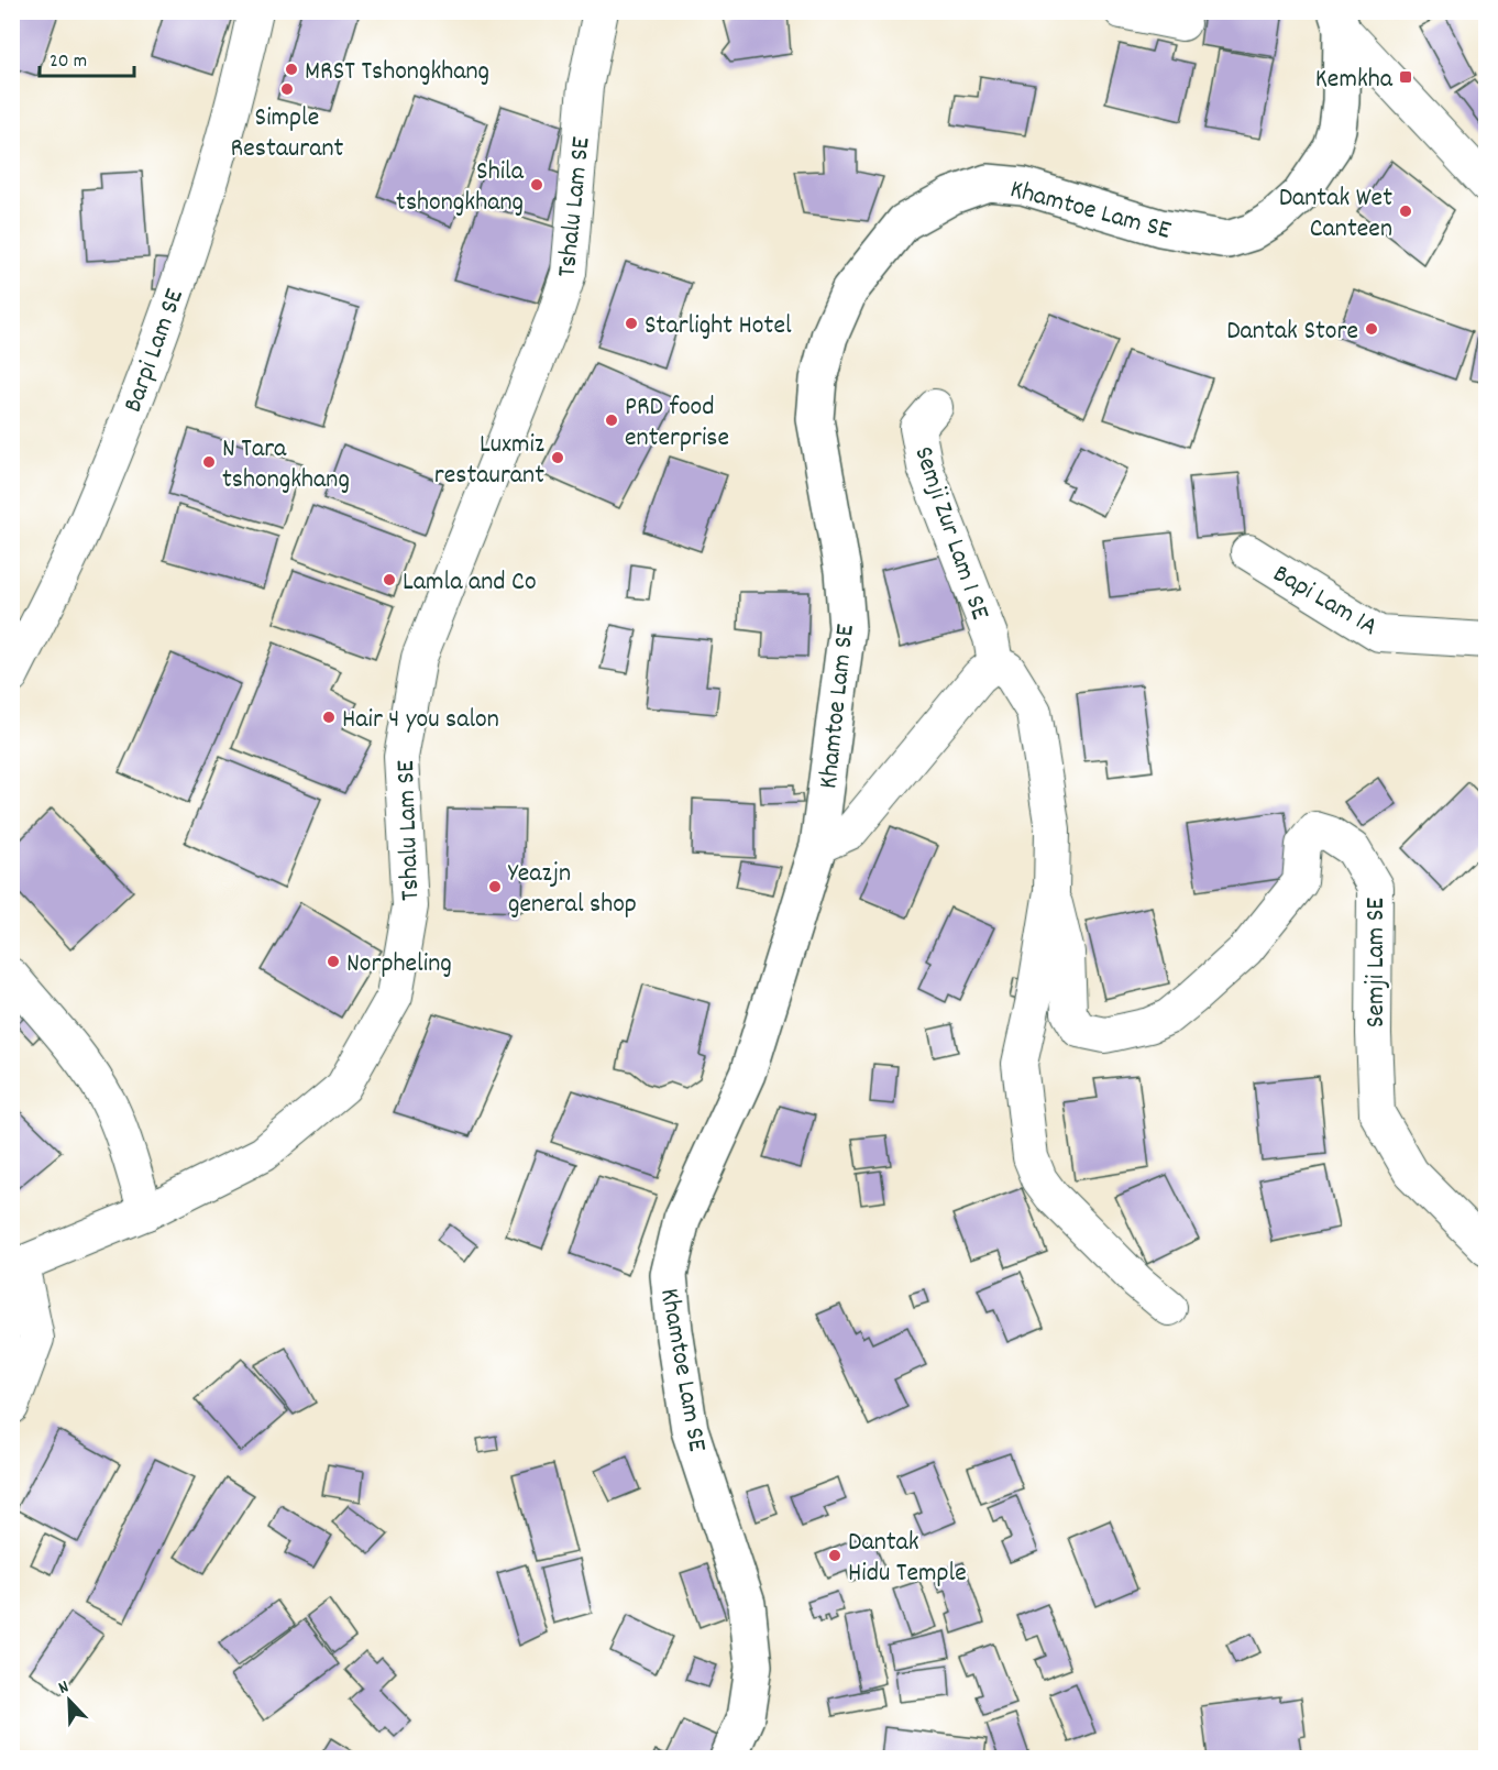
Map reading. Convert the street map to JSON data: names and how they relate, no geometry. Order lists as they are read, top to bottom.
{
  "streets": {
    "main road": ["Khamtoe Lam SE"],
    "street": [
      "Tshalu Lam SE",
      "Barpi Lam SE",
      "Semji Zur Lam 1 SE",
      "Bapi Lam 1A",
      "Semji Lam SE"
    ]
  },
  "crossings": [
    ["Semji Zur Lam 1 SE", "Semji Lam SE"]
  ],
  "places": {
    "other": [
      "MRST Tshongkhang",
      "Simple Restaurant",
      "Shila tshongkhang",
      "Dantak Wet Canteen",
      "Starlight Hotel",
      "Dantak Store",
      "PRD food enterprise",
      "Luxmiz restaurant",
      "N Tara tshongkhang",
      "Lamla and Co",
      "Hair 4 you salon",
      "Yeazjn general shop",
      "Norpheling",
      "Dantak Hidu Temple"
    ],
    "transit": ["Kemkha"]
  },
  "scale_bar": "20 m",
  "north": "top left"
}
